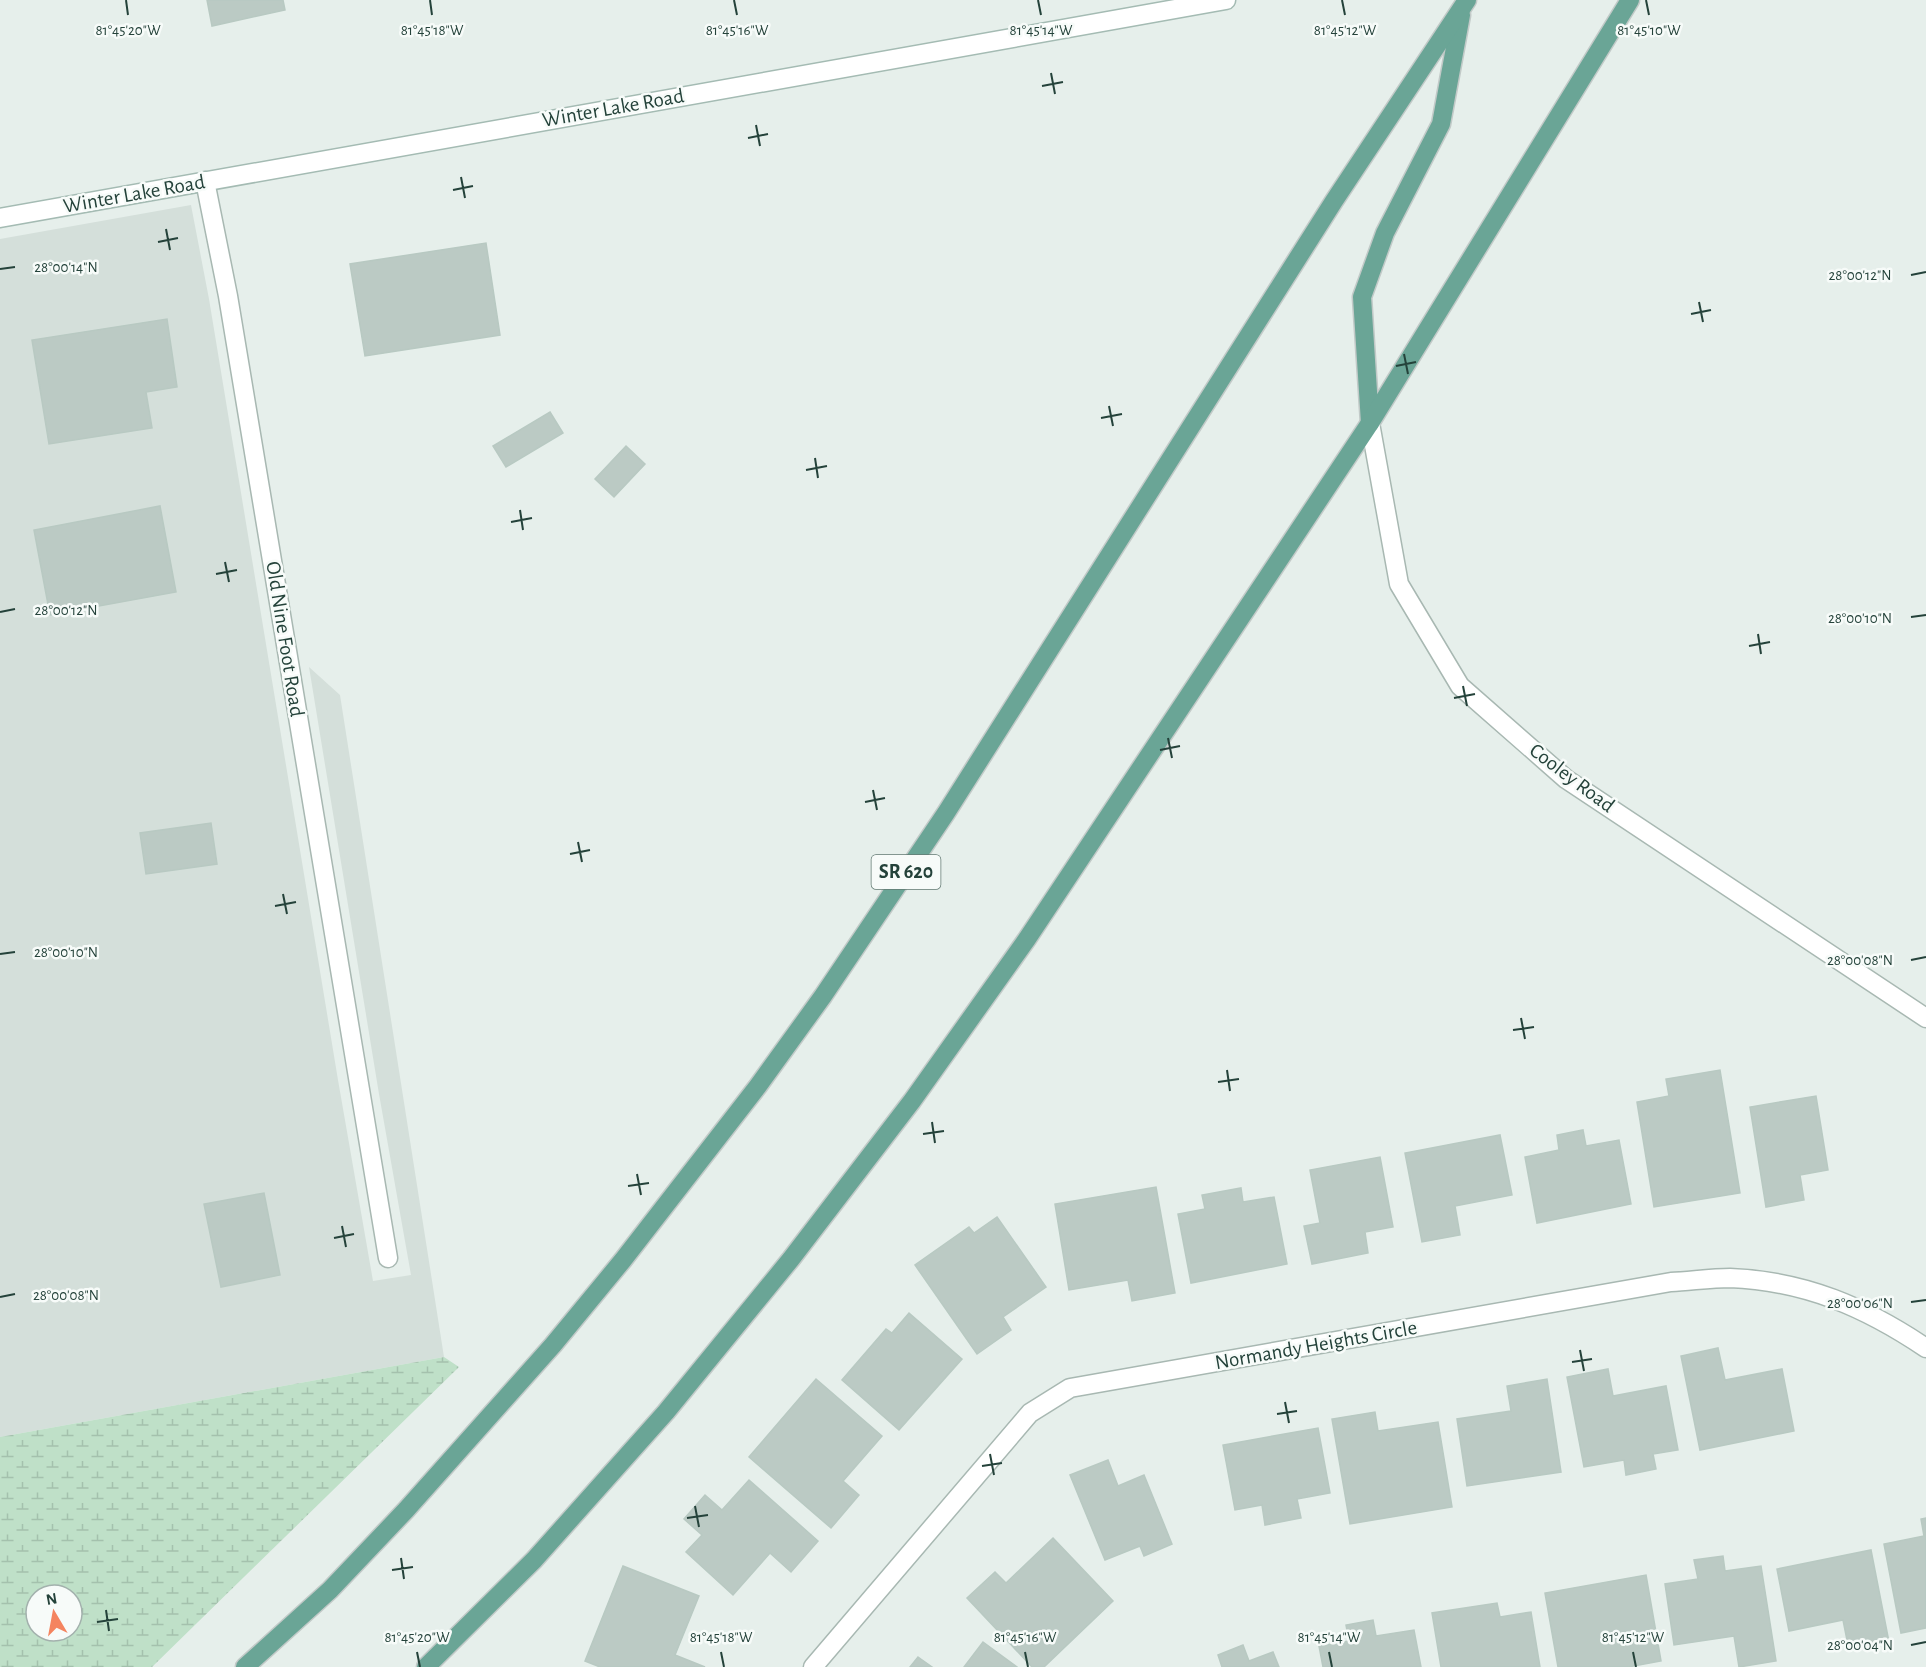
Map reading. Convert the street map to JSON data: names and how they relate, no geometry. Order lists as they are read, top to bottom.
{
  "streets": {
    "main road": ["SR 620"],
    "street": [
      "Winter Lake Road",
      "Old Nine Foot Road",
      "Cooley Road",
      "Normandy Heights Circle"
    ]
  },
  "crossings": [
    ["Winter Lake Road", "Old Nine Foot Road"]
  ],
  "north": "top",
  "coordinates": [
    "81°45'20\"W",
    "81°45'18\"W",
    "81°45'16\"W",
    "81°45'14\"W",
    "81°45'12\"W",
    "81°45'10\"W",
    "28°00'14\"N",
    "28°00'12\"N",
    "28°00'10\"N",
    "28°00'08\"N",
    "28°00'06\"N",
    "28°00'04\"N"
  ]
}
